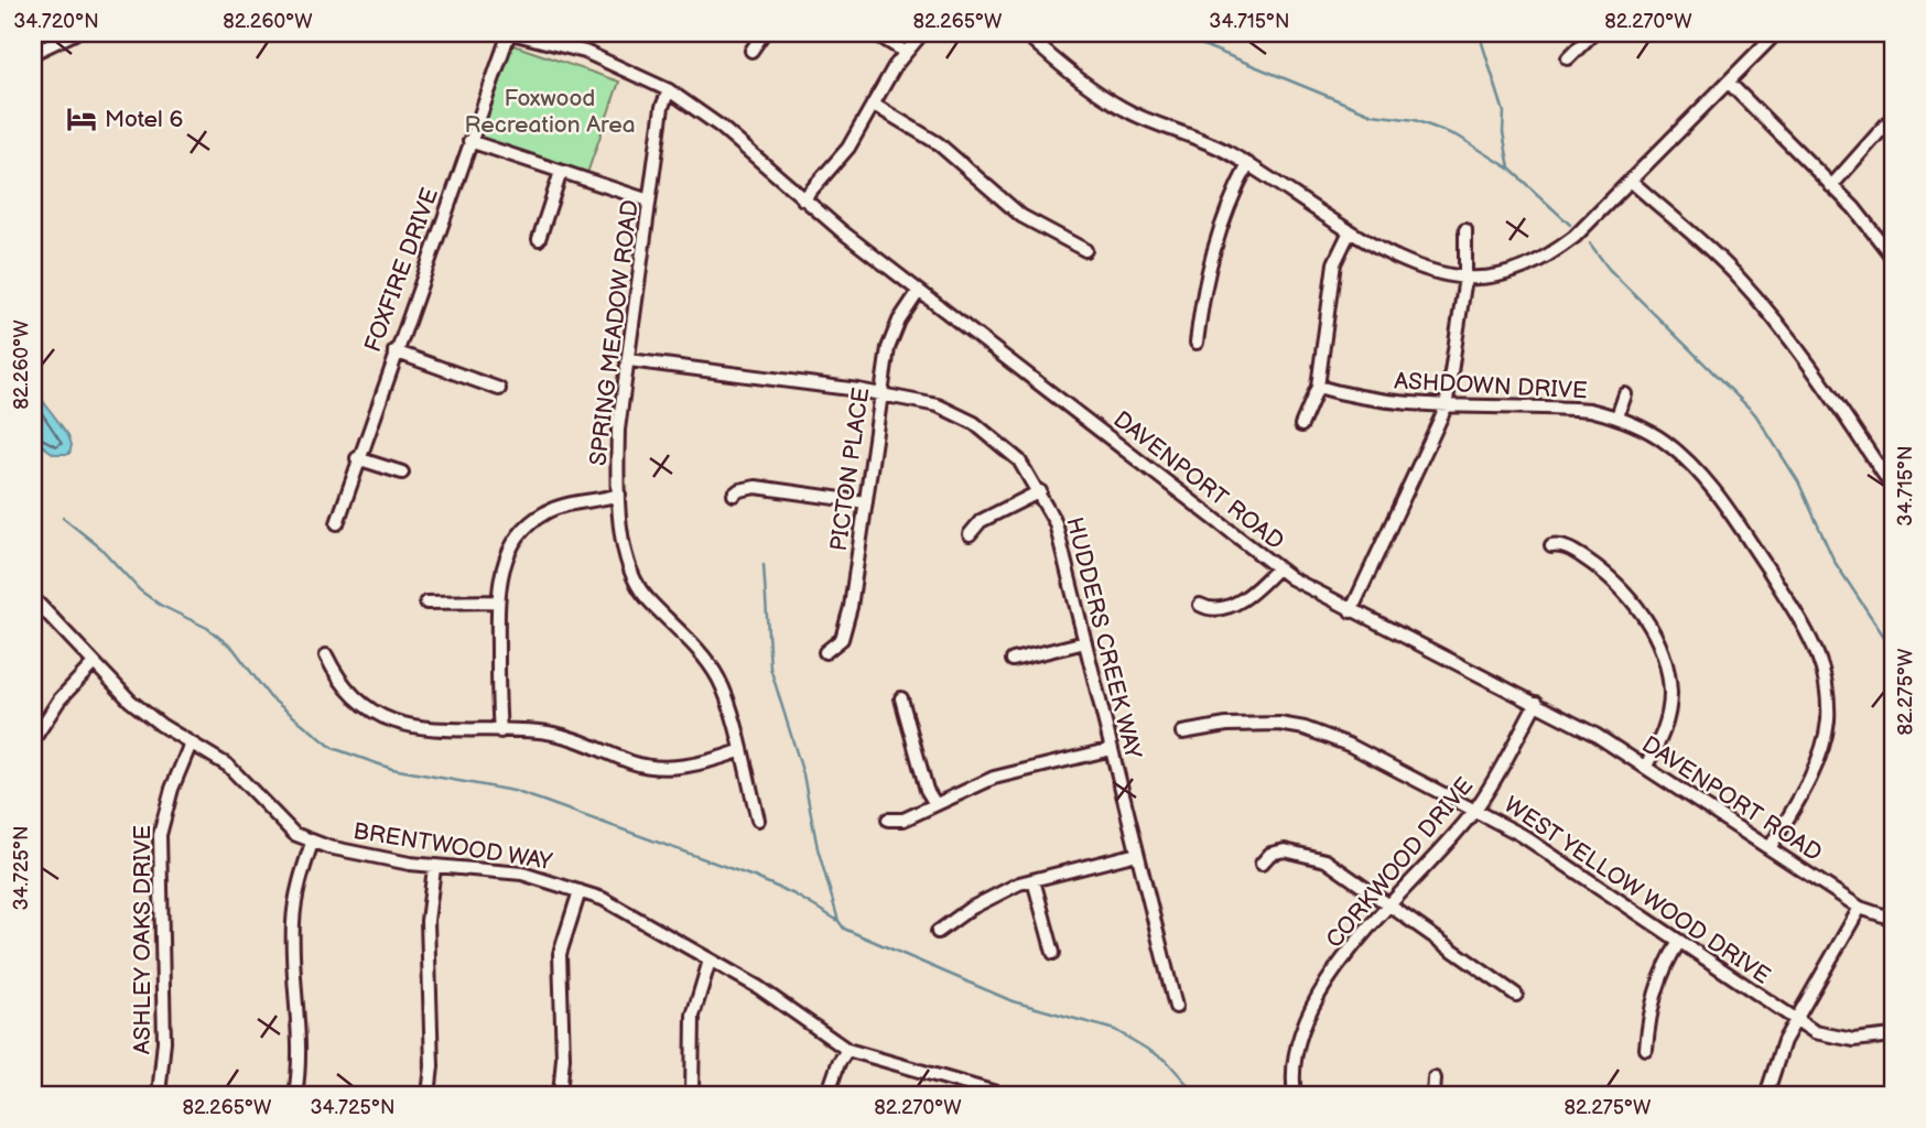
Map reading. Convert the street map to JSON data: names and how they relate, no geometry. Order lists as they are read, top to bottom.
{
  "streets": {
    "street": [
      "FOXFIRE DRIVE",
      "SPRING MEADOW ROAD",
      "ASHDOWN DRIVE",
      "PICTON PLACE",
      "DAVENPORT ROAD",
      "HUDDERS CREEK WAY",
      "BRENTWOOD WAY",
      "CORKWOOD DRIVE",
      "WEST YELLOW WOOD DRIVE",
      "ASHLEY OAKS DRIVE"
    ]
  },
  "crossings": [
    ["FOXFIRE DRIVE", "DAVENPORT ROAD"],
    ["SPRING MEADOW ROAD", "DAVENPORT ROAD"],
    ["SPRING MEADOW ROAD", "HUDDERS CREEK WAY"],
    ["ASHDOWN DRIVE", "DAVENPORT ROAD"],
    ["PICTON PLACE", "DAVENPORT ROAD"],
    ["PICTON PLACE", "HUDDERS CREEK WAY"],
    ["DAVENPORT ROAD", "CORKWOOD DRIVE"],
    ["BRENTWOOD WAY", "ASHLEY OAKS DRIVE"],
    ["CORKWOOD DRIVE", "WEST YELLOW WOOD DRIVE"]
  ],
  "parks": ["Foxwood Recreation Area"],
  "places": {
    "hotel": ["Motel 6"]
  },
  "coordinates": [
    "34.720°N",
    "82.260°W",
    "82.265°W",
    "34.715°N",
    "82.270°W",
    "82.275°W",
    "34.725°N"
  ]
}
